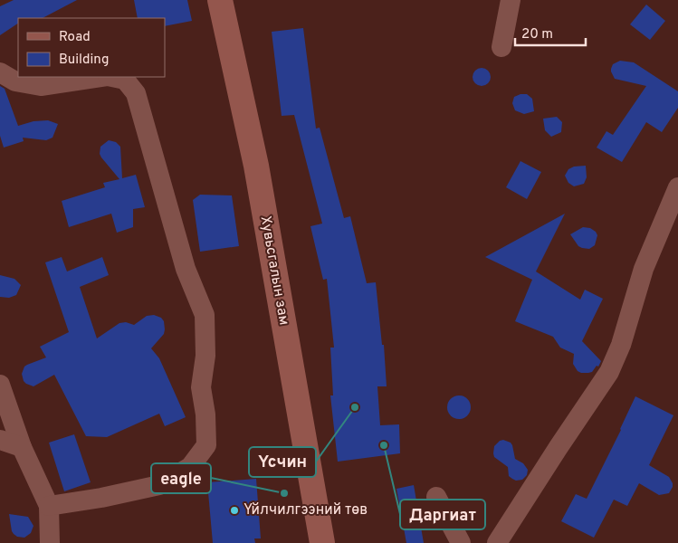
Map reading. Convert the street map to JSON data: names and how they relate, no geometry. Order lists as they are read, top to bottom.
{
  "streets": {
    "main road": ["Хувьсгалын зам"]
  },
  "places": [
    "Үсчин",
    "Даргиат",
    "eagle",
    "Үйлчилгээний төв"
  ],
  "legend": ["Road", "Building"],
  "scale_bar": "20 m"
}
